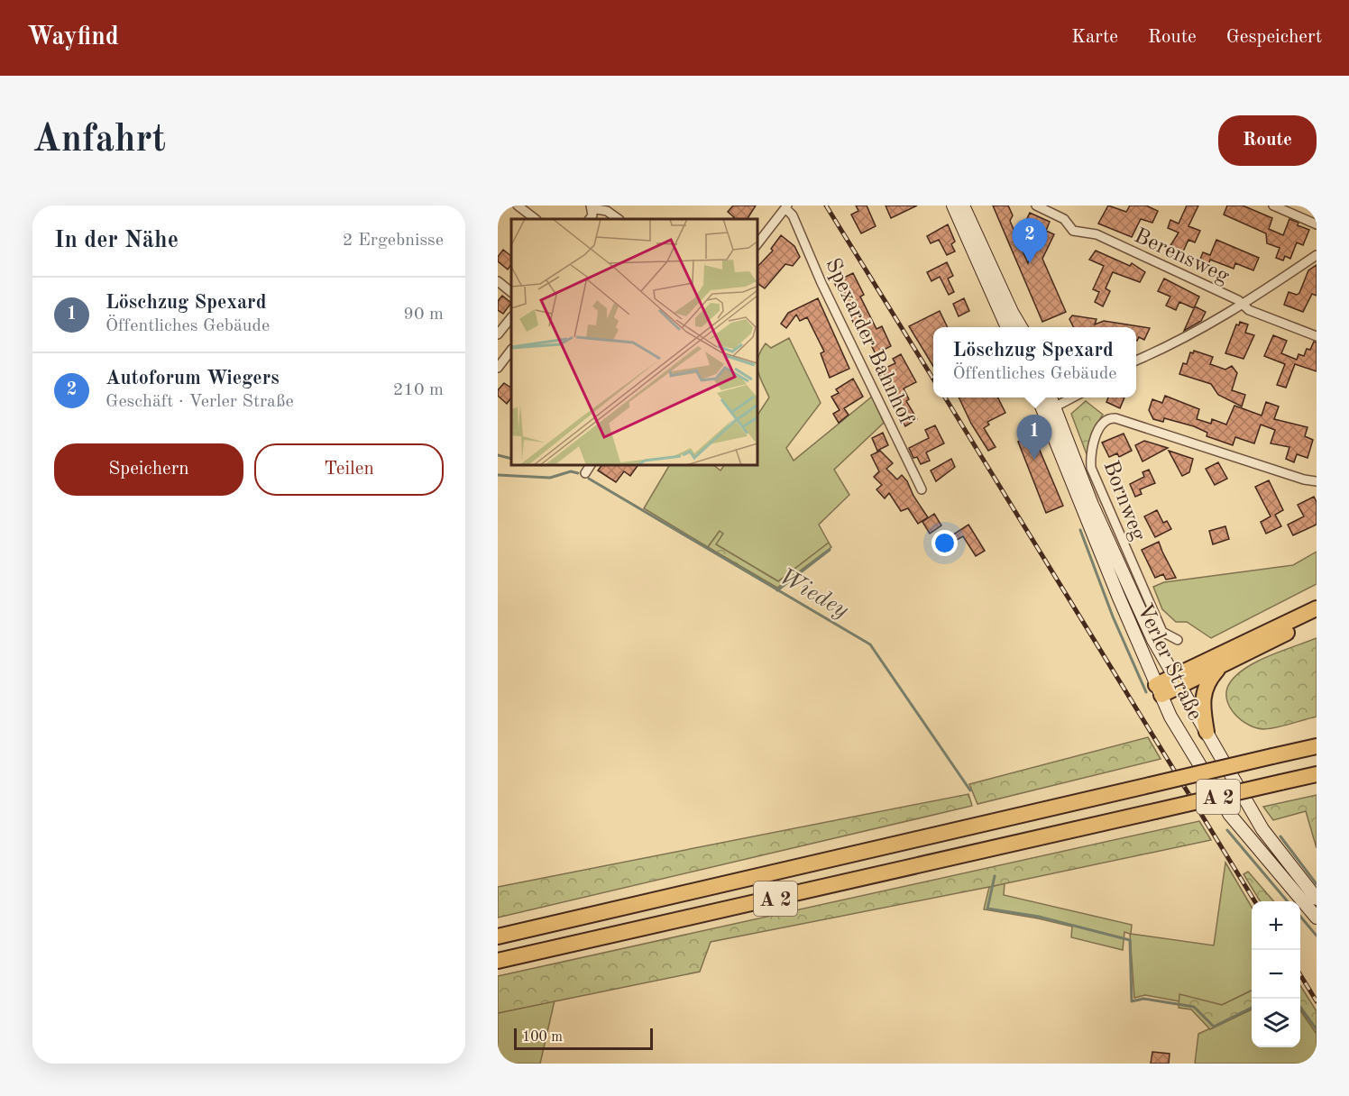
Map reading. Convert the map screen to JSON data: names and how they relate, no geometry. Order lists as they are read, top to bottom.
{
  "streets": {
    "highway": ["A 2"],
    "main road": ["Verler Straße"],
    "street": ["Berensweg", "Spexarder Bahnhof", "Bornweg"]
  },
  "water": ["Wiedey"],
  "scale_bar": "100 m",
  "page": {
    "header": "Wayfind",
    "nav": ["Karte", "Route", "Gespeichert"],
    "buttons": [
      "Route",
      ["Speichern", "Teilen"]
    ],
    "title": "Anfahrt",
    "heading": ["In der Nähe", "2 Ergebnisse"],
    "pins": ["2", "1"],
    "list": [
      {
        "mark": "1",
        "name": "Löschzug Spexard",
        "note": "Öffentliches Gebäude",
        "value": "90 m"
      },
      {
        "mark": "2",
        "name": "Autoforum Wiegers",
        "note": "Geschäft · Verler Straße",
        "value": "210 m"
      }
    ],
    "popup": ["Löschzug Spexard", "Öffentliches Gebäude"],
    "map_buttons": ["+", "−"],
    "scale": "100 m"
  }
}
